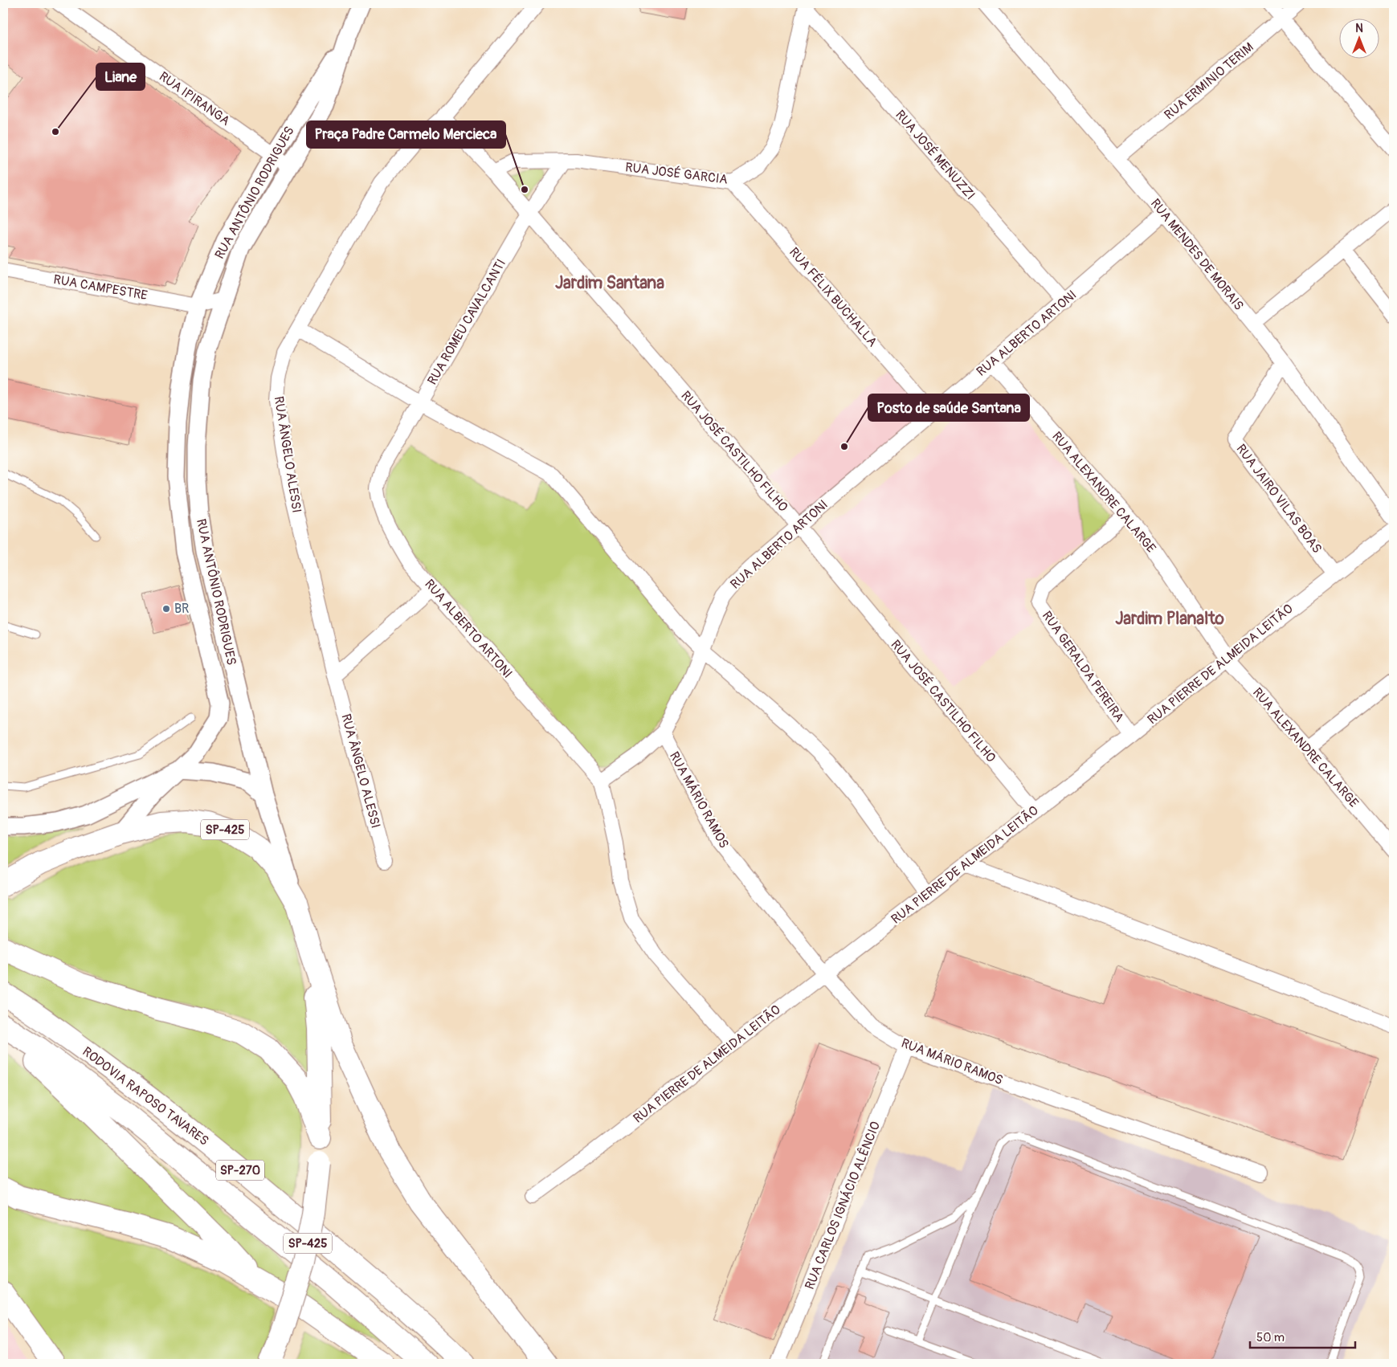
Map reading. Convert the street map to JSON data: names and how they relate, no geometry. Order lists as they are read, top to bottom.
{
  "streets": {
    "highway": ["SP-425", "RODOVIA RAPOSO TAVARES", "SP-270"],
    "street": [
      "RUA ERMINIO TERIM",
      "RUA IPIRANGA",
      "RUA JOSÉ MENUZZI",
      "RUA JOSÉ GARCIA",
      "RUA ANTÔNIO RODRIGUES",
      "RUA MENDES DE MORAIS",
      "RUA CAMPESTRE",
      "RUA FÉLIX BUCHALLA",
      "RUA ROMEU CAVALCANTI",
      "RUA ALBERTO ARTONI",
      "RUA JOSÉ CASTILHO FILHO",
      "RUA ÂNGELO ALESSI",
      "RUA ALEXANDRE CALARGE",
      "RUA JAIRO VILAS BOAS",
      "RUA PIERRE DE ALMEIDA LEITÃO",
      "RUA GERALDA PEREIRA",
      "RUA MÁRIO RAMOS",
      "RUA CARLOS IGNÁCIO ALÊNCIO"
    ]
  },
  "crossings": [
    ["RUA ERMINIO TERIM", "RUA MENDES DE MORAIS"],
    ["RUA IPIRANGA", "RUA ANTÔNIO RODRIGUES"],
    ["RUA JOSÉ MENUZZI", "RUA JOSÉ GARCIA"],
    ["RUA JOSÉ MENUZZI", "RUA ALBERTO ARTONI"],
    ["RUA JOSÉ GARCIA", "RUA FÉLIX BUCHALLA"],
    ["RUA JOSÉ GARCIA", "RUA ROMEU CAVALCANTI"],
    ["RUA JOSÉ GARCIA", "RUA JOSÉ CASTILHO FILHO"],
    ["RUA ANTÔNIO RODRIGUES", "RUA CAMPESTRE"],
    ["RUA ANTÔNIO RODRIGUES", "SP-425"],
    ["RUA MENDES DE MORAIS", "RUA ALBERTO ARTONI"],
    ["RUA MENDES DE MORAIS", "RUA JAIRO VILAS BOAS"],
    ["RUA FÉLIX BUCHALLA", "RUA ALBERTO ARTONI"],
    ["RUA ROMEU CAVALCANTI", "RUA ALBERTO ARTONI"],
    ["RUA ROMEU CAVALCANTI", "RUA JOSÉ CASTILHO FILHO"],
    ["RUA ALBERTO ARTONI", "RUA JOSÉ CASTILHO FILHO"],
    ["RUA ALBERTO ARTONI", "RUA ALEXANDRE CALARGE"],
    ["RUA ALBERTO ARTONI", "RUA MÁRIO RAMOS"],
    ["RUA JOSÉ CASTILHO FILHO", "RUA ÂNGELO ALESSI"],
    ["RUA JOSÉ CASTILHO FILHO", "RUA PIERRE DE ALMEIDA LEITÃO"],
    ["RUA ALEXANDRE CALARGE", "RUA PIERRE DE ALMEIDA LEITÃO"],
    ["RUA ALEXANDRE CALARGE", "RUA GERALDA PEREIRA"],
    ["RUA JAIRO VILAS BOAS", "RUA PIERRE DE ALMEIDA LEITÃO"],
    ["RUA PIERRE DE ALMEIDA LEITÃO", "RUA GERALDA PEREIRA"],
    ["RUA PIERRE DE ALMEIDA LEITÃO", "RUA MÁRIO RAMOS"],
    ["RUA MÁRIO RAMOS", "RUA CARLOS IGNÁCIO ALÊNCIO"]
  ],
  "districts": ["Jardim Santana", "Jardim Planalto"],
  "places": [
    "Liane",
    "Praça Padre Carmelo Mercieca",
    "Posto de saúde Santana",
    "BR"
  ],
  "scale_bar": "50 m",
  "north": "top"
}
